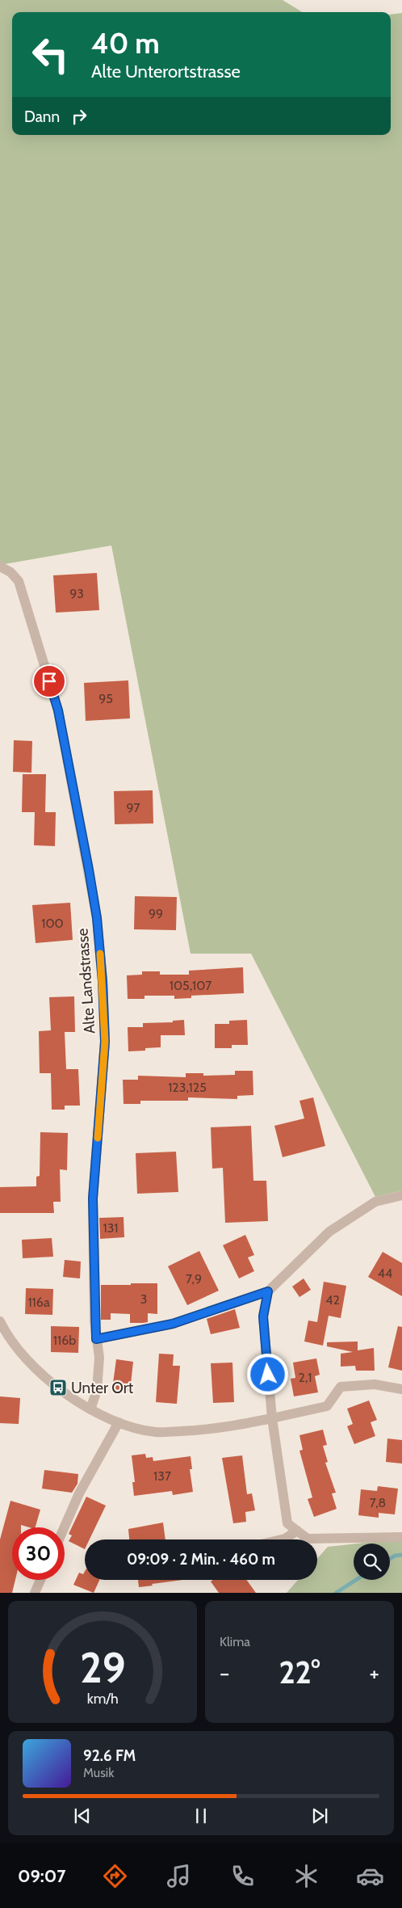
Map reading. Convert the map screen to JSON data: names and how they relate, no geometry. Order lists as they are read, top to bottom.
{
  "streets": {
    "street": ["Alte Landstrasse"]
  },
  "places": {
    "bus stop": ["Unter Ort"]
  },
  "house_numbers": [
    "93",
    "95",
    "97",
    "99",
    "100",
    "105,107",
    "123,125",
    "131",
    "44",
    "7,9",
    "3",
    "42",
    "116a",
    "116b",
    "2,1",
    "137",
    "7,8"
  ],
  "page": {
    "turn": ["40 m", "Alte Unterortstrasse"],
    "then": "Dann",
    "limit": "30",
    "trip": "09:09 · 2 Min. · 460 m",
    "tile": "Klima",
    "heat": ["−", "22°", "+"],
    "song": ["92.6 FM", "Musik"],
    "tabs": "09:07",
    "gauge": ["29", "km/h"]
  }
}
